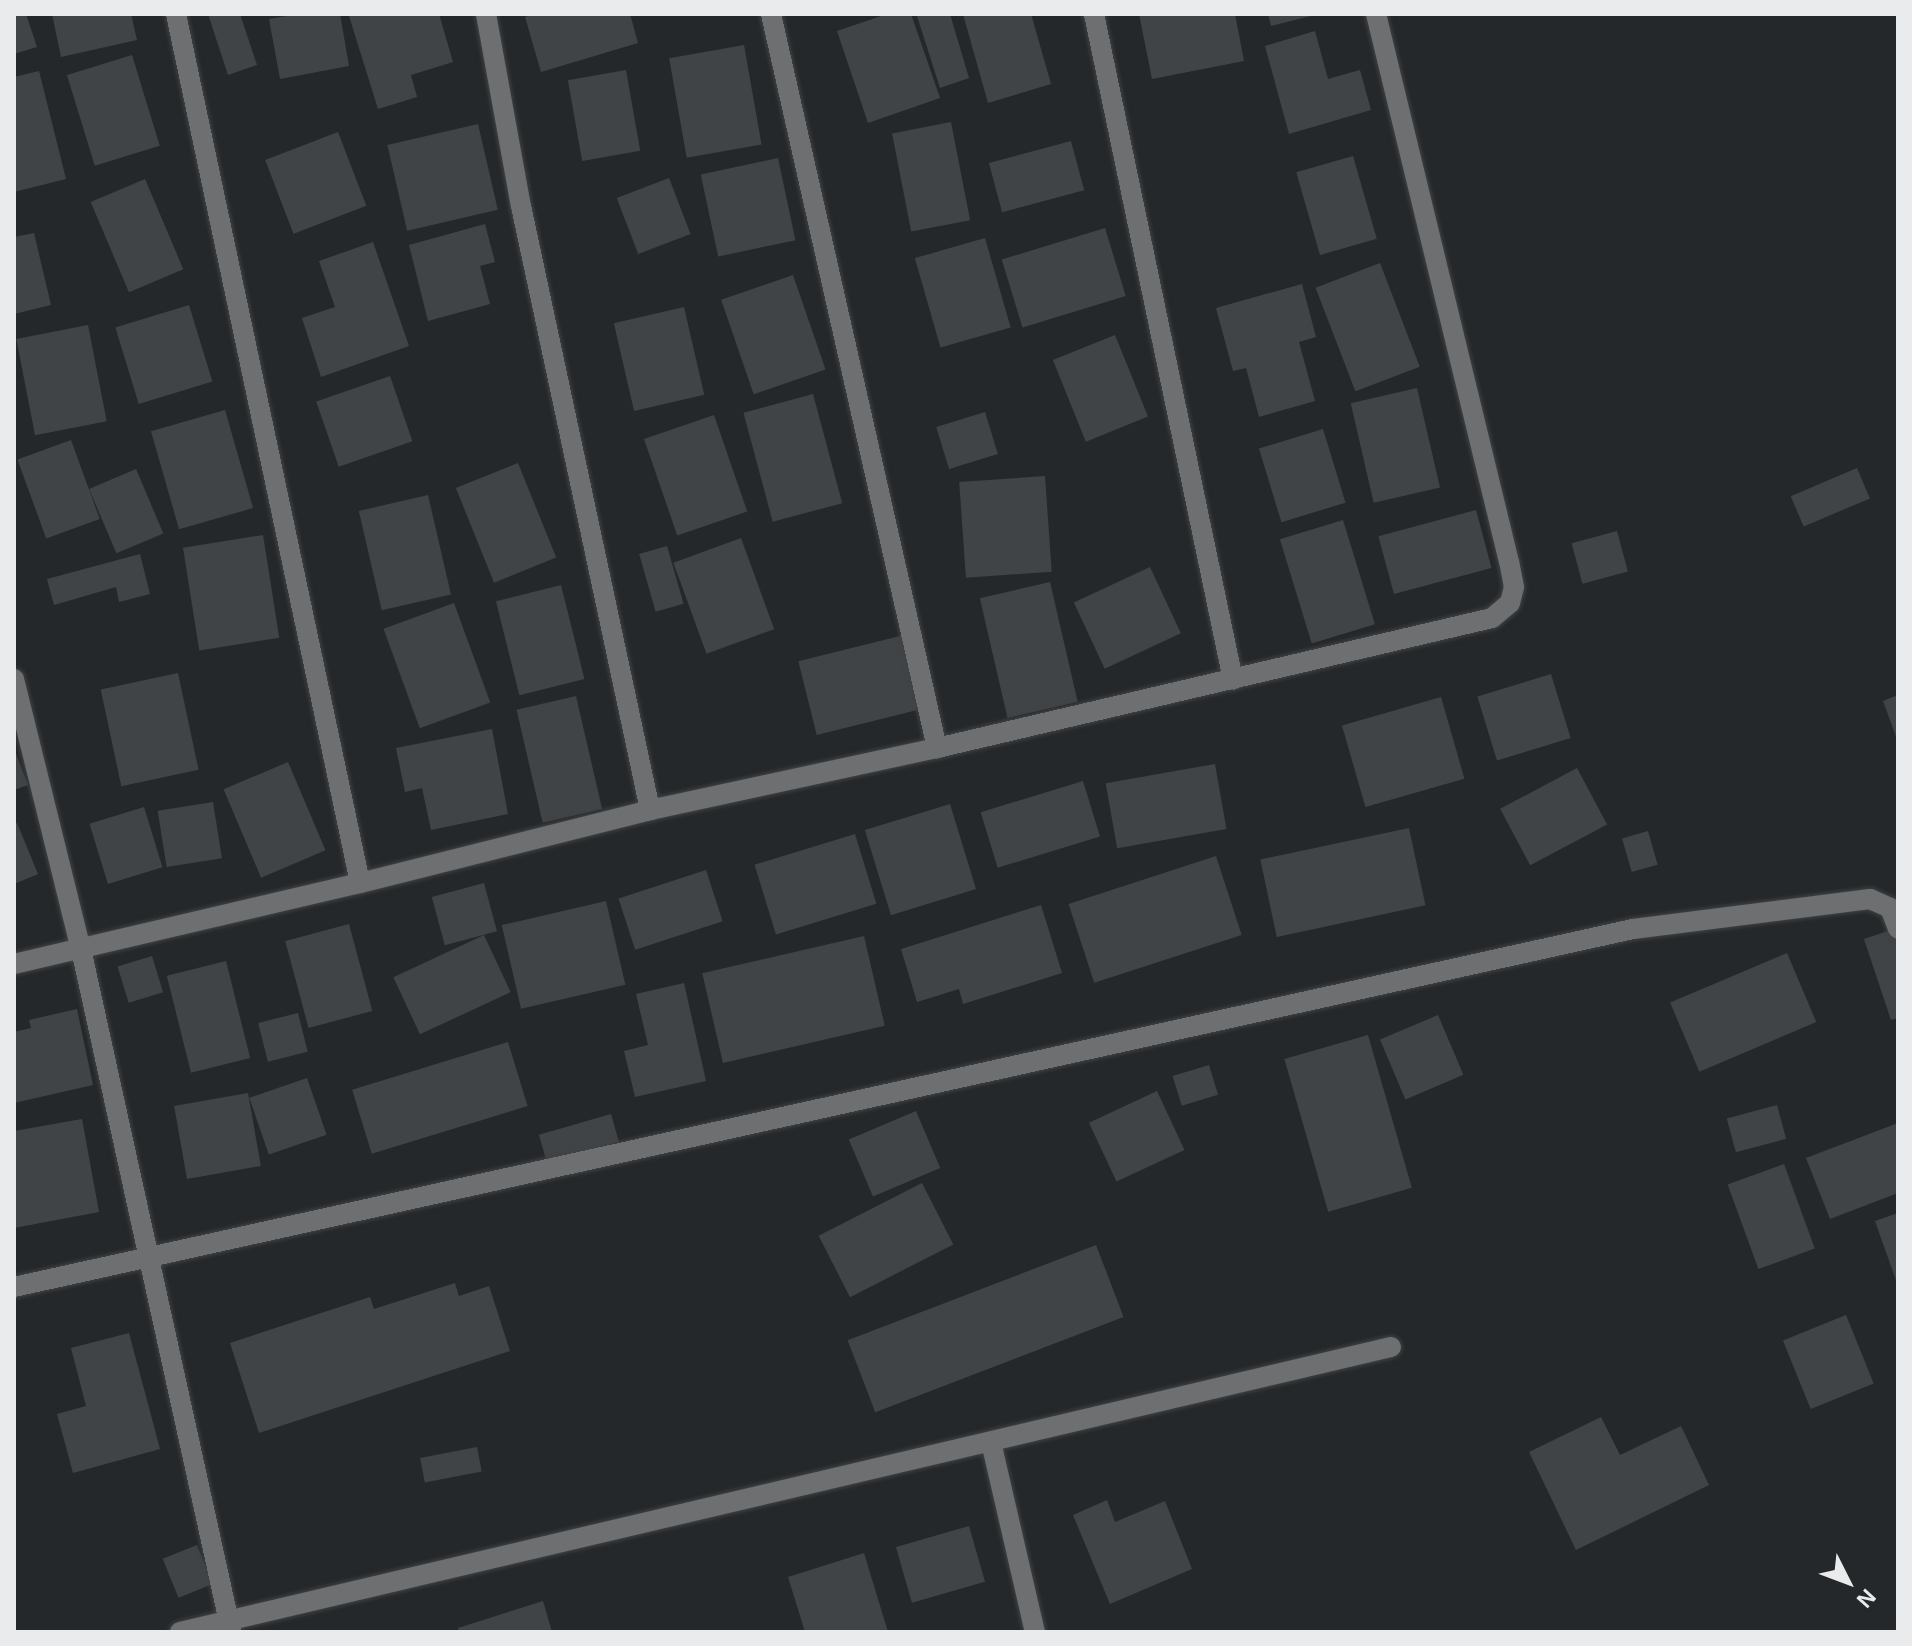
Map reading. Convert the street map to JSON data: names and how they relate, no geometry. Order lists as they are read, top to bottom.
{
  "north": "bottom right"
}
